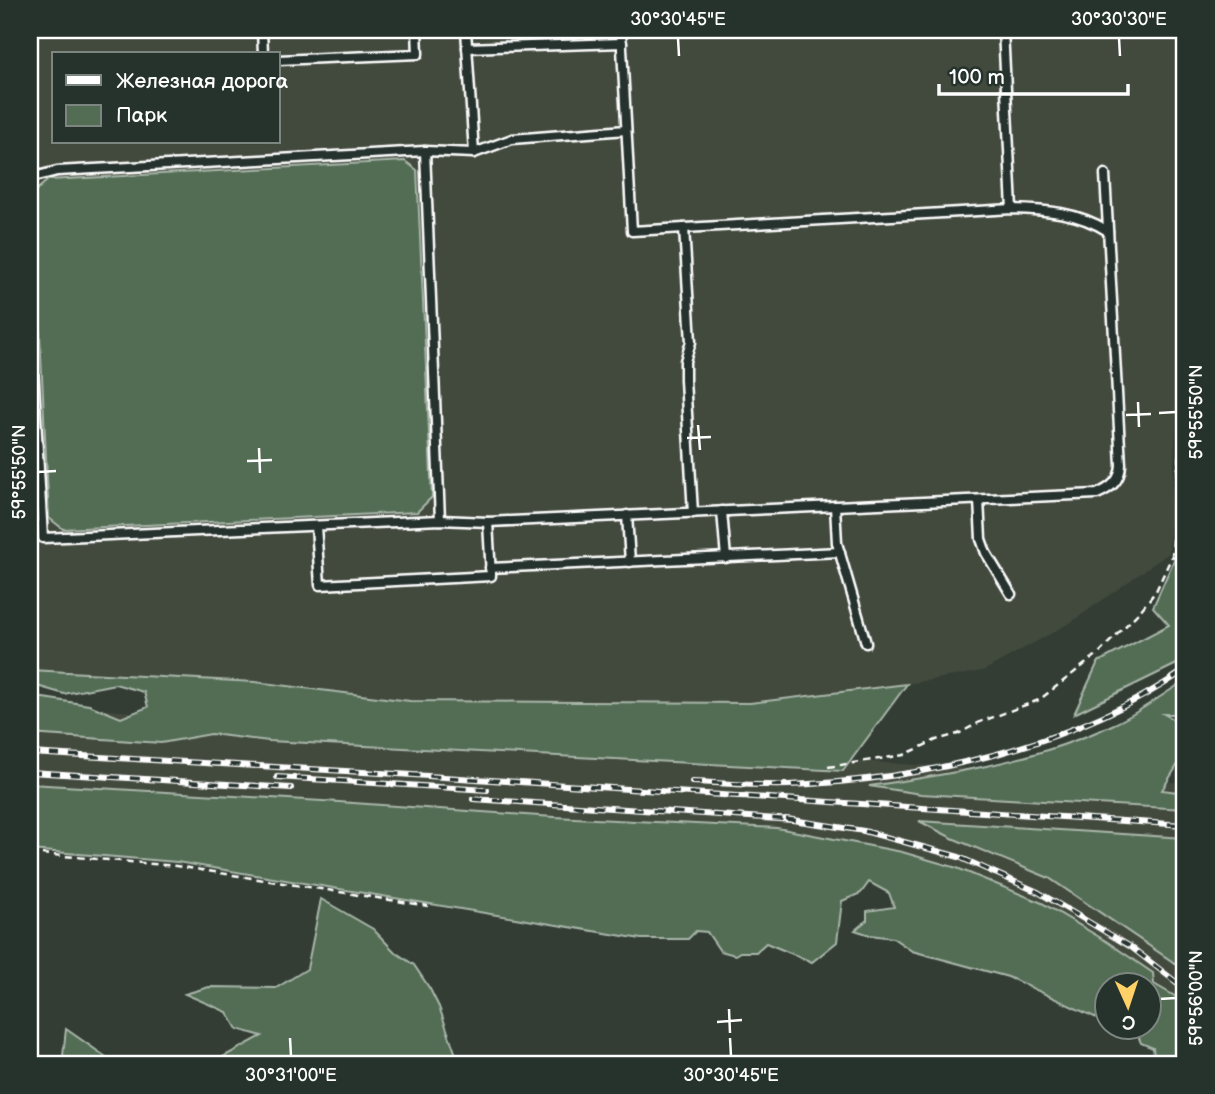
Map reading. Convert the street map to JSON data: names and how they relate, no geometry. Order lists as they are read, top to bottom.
{
  "legend": ["Железная дорога", "Парк"],
  "scale_bar": "100 m",
  "north": "bottom",
  "coordinates": [
    "30°30'45\"E",
    "30°30'30\"E",
    "59°55'50\"N",
    "59°56'00\"N",
    "30°31'00\"E"
  ]
}
